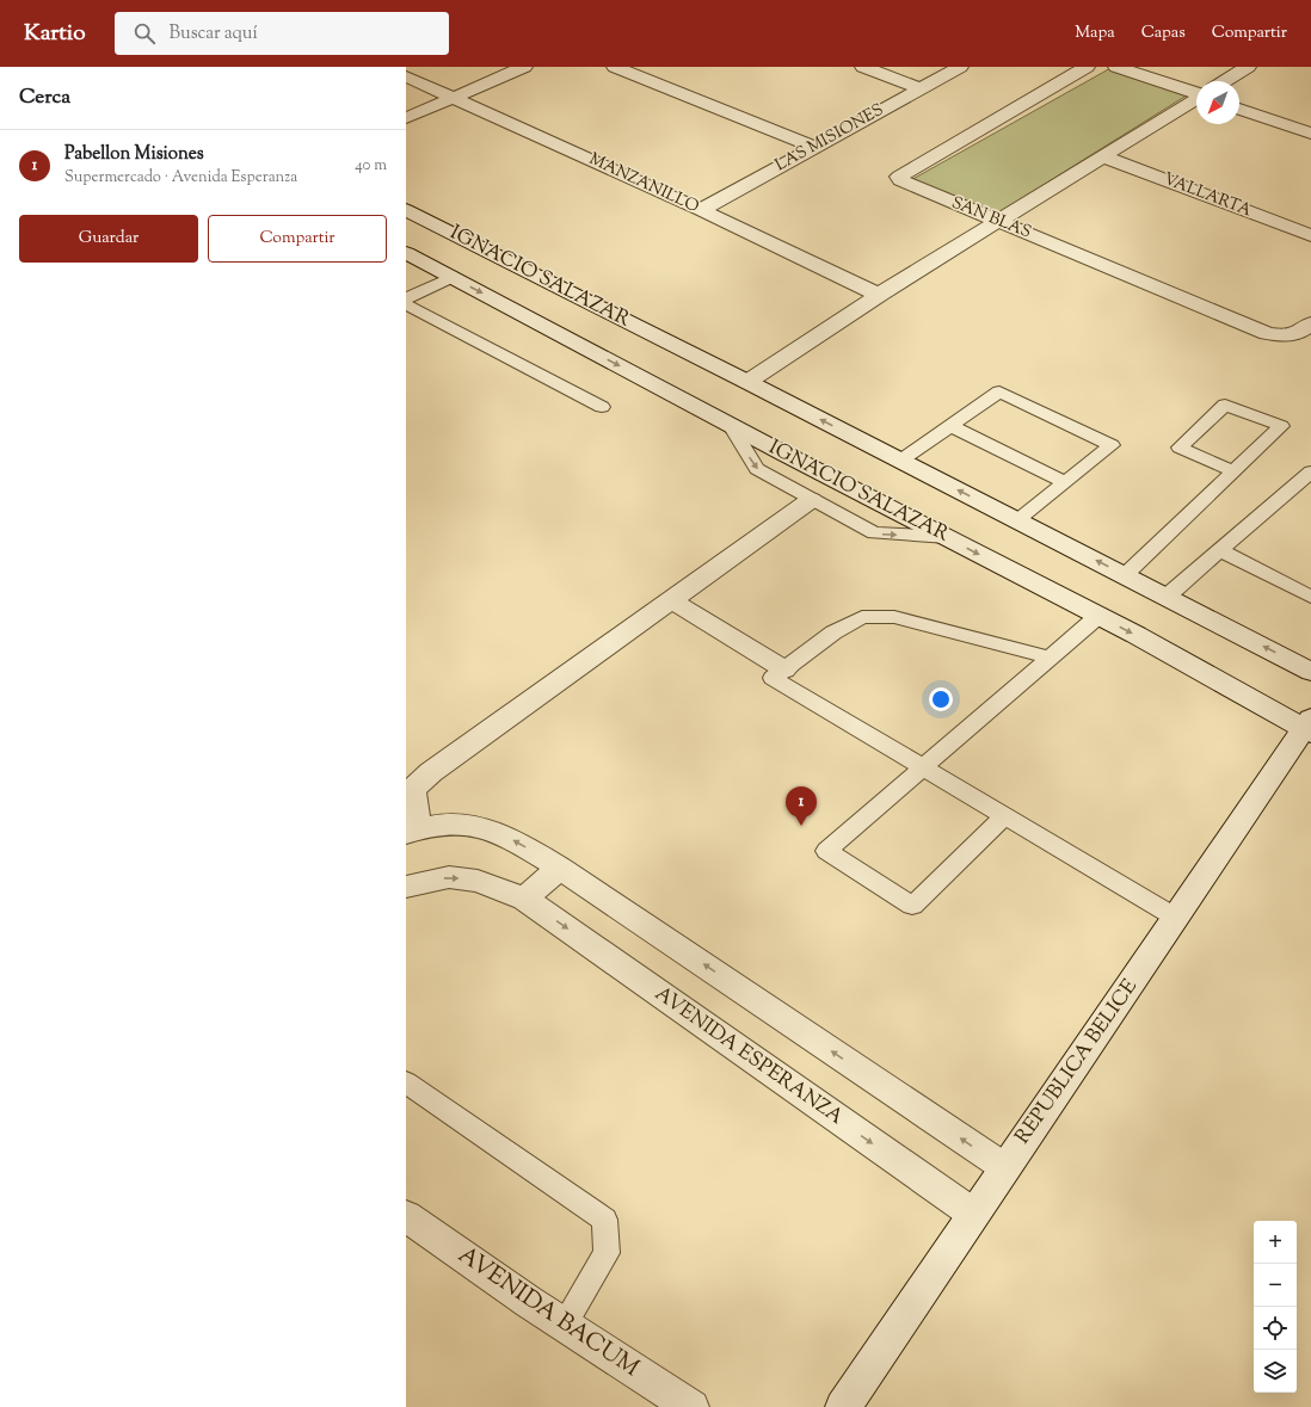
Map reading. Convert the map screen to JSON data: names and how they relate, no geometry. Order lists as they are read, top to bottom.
{
  "streets": {
    "street": [
      "LAS MISIONES",
      "MANZANILLO",
      "VALLARTA",
      "SAN BLAS",
      "IGNACIO SALAZAR",
      "AVENIDA ESPERANZA",
      "REPUBLICA BELICE",
      "AVENIDA BACUM"
    ]
  },
  "crossings": [
    ["LAS MISIONES", "MANZANILLO"],
    ["IGNACIO SALAZAR", "REPUBLICA BELICE"],
    ["AVENIDA ESPERANZA", "REPUBLICA BELICE"]
  ],
  "north": "bottom left",
  "page": {
    "header": "Kartio",
    "search": "Buscar aquí",
    "nav": ["Mapa", "Capas", "Compartir"],
    "heading": "Cerca",
    "list": [
      {
        "mark": "1",
        "name": "Pabellon Misiones",
        "note": "Supermercado · Avenida Esperanza",
        "value": "40 m"
      }
    ],
    "buttons": ["Guardar", "Compartir"],
    "pins": "1",
    "map_buttons": ["+", "−"]
  }
}
